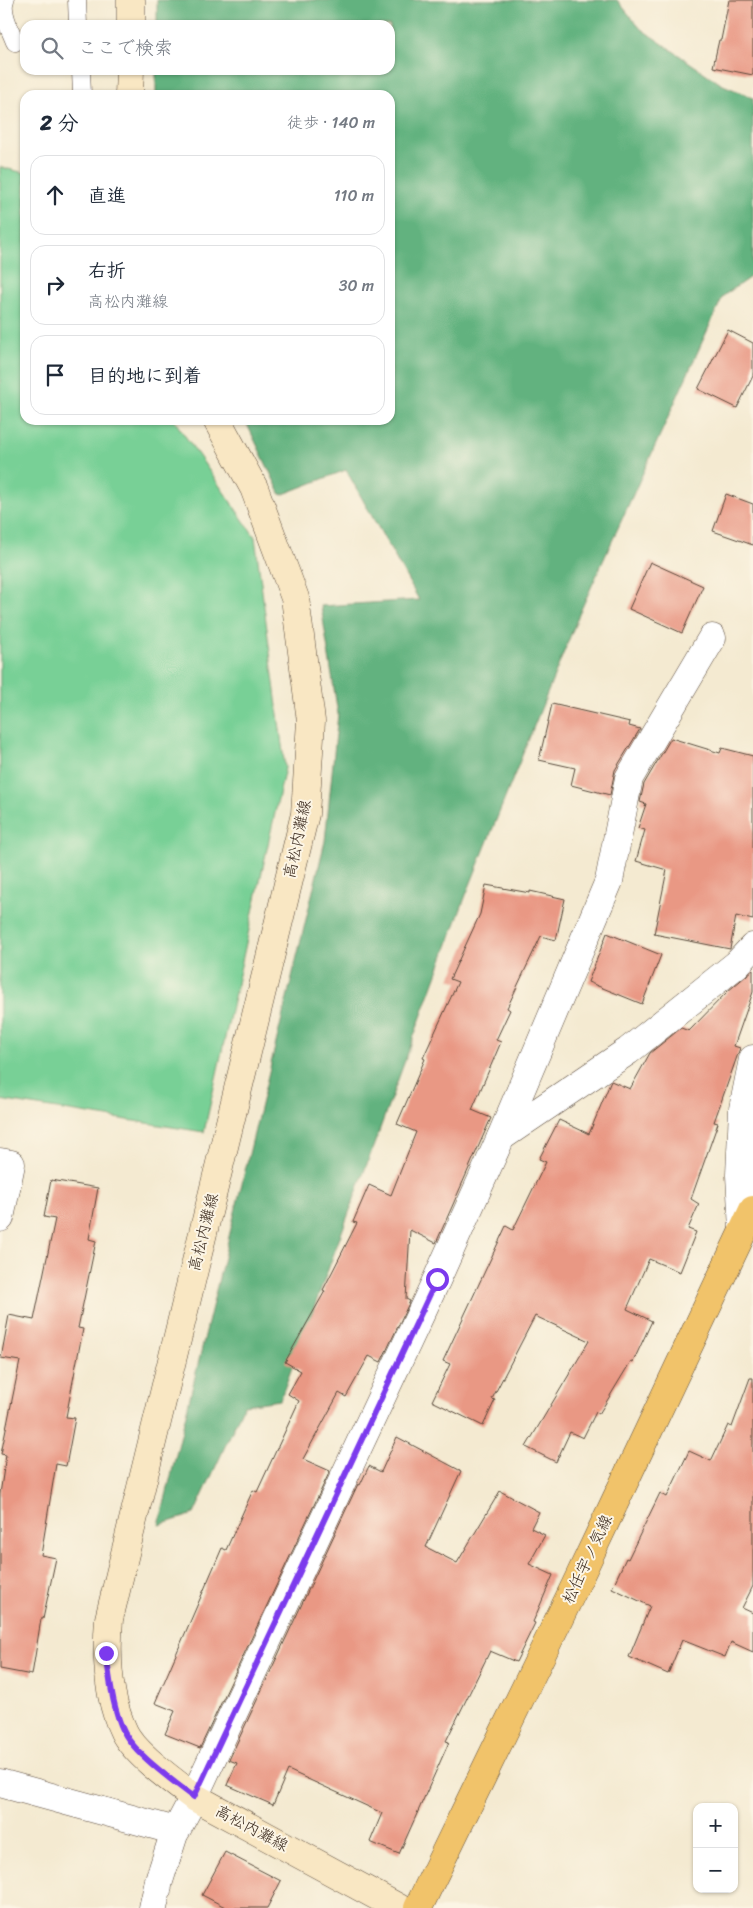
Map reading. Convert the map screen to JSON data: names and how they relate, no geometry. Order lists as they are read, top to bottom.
{
  "streets": {
    "main road": ["高松内灘線", "松任宇ノ気線"]
  },
  "page": {
    "search": "ここで検索",
    "heading": ["2 分", "徒歩 · 140 m"],
    "list": [
      ["直進", "110 m"],
      ["右折", "高松内灘線", "30 m"],
      "目的地に到着"
    ],
    "map_buttons": ["+", "−"]
  }
}
